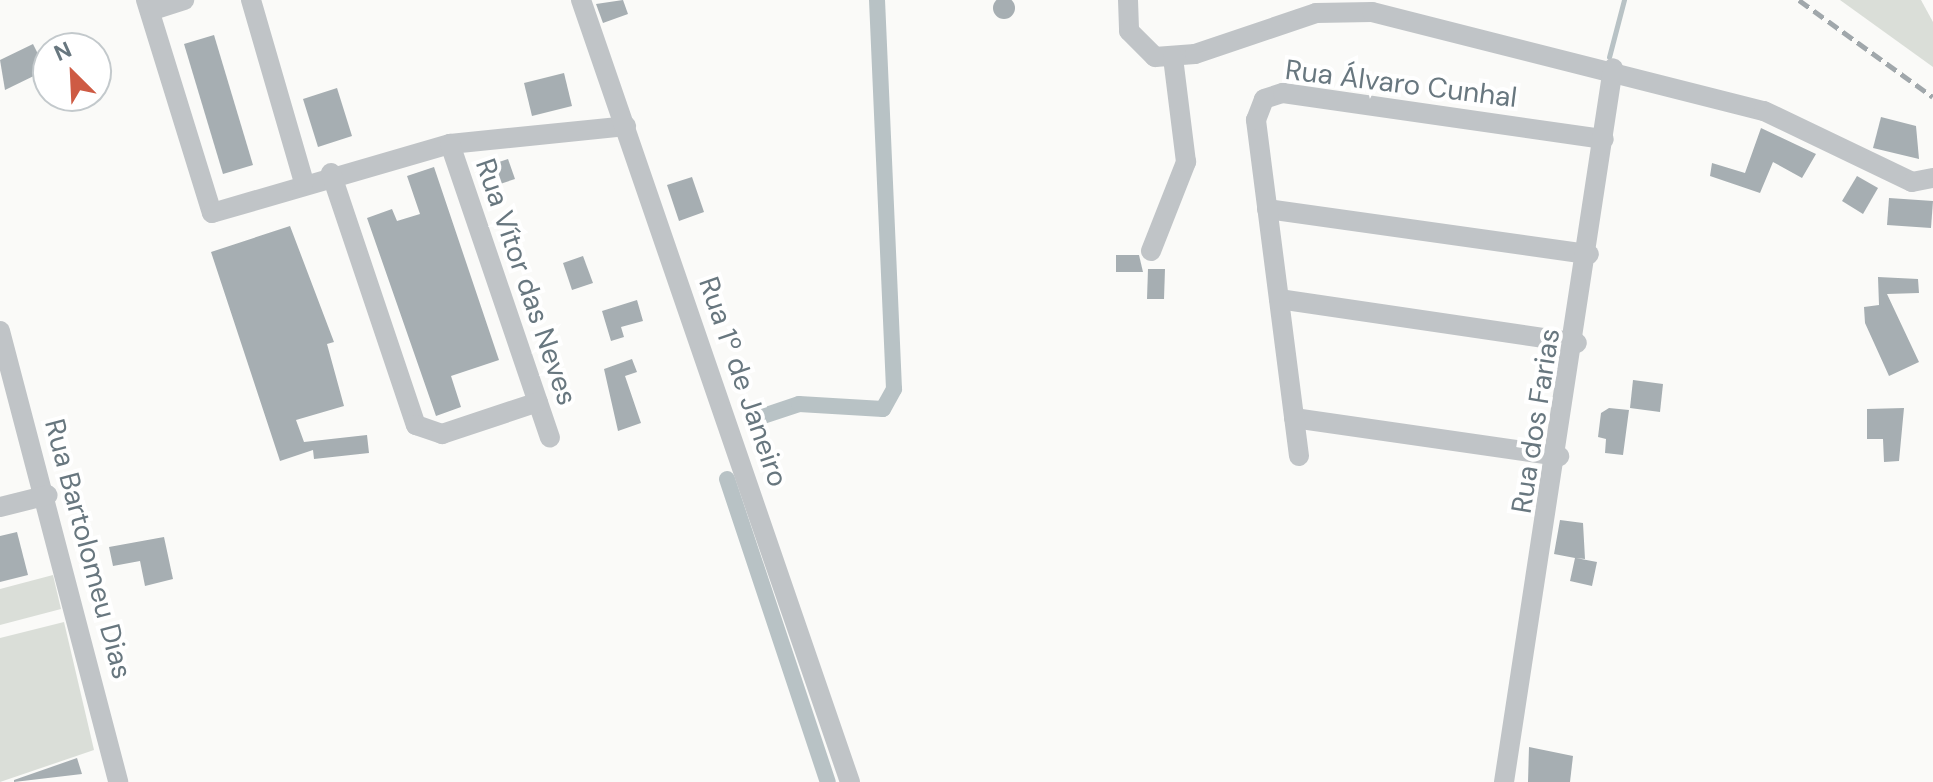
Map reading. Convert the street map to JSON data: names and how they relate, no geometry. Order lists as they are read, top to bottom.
{
  "streets": {
    "street": [
      "Rua Álvaro Cunhal",
      "Rua Vítor das Neves",
      "Rua 1º de Janeiro",
      "Rua dos Farias",
      "Rua Bartolomeu Dias"
    ]
  },
  "crossings": [
    ["Rua Álvaro Cunhal", "Rua dos Farias"]
  ],
  "north": "top left"
}
